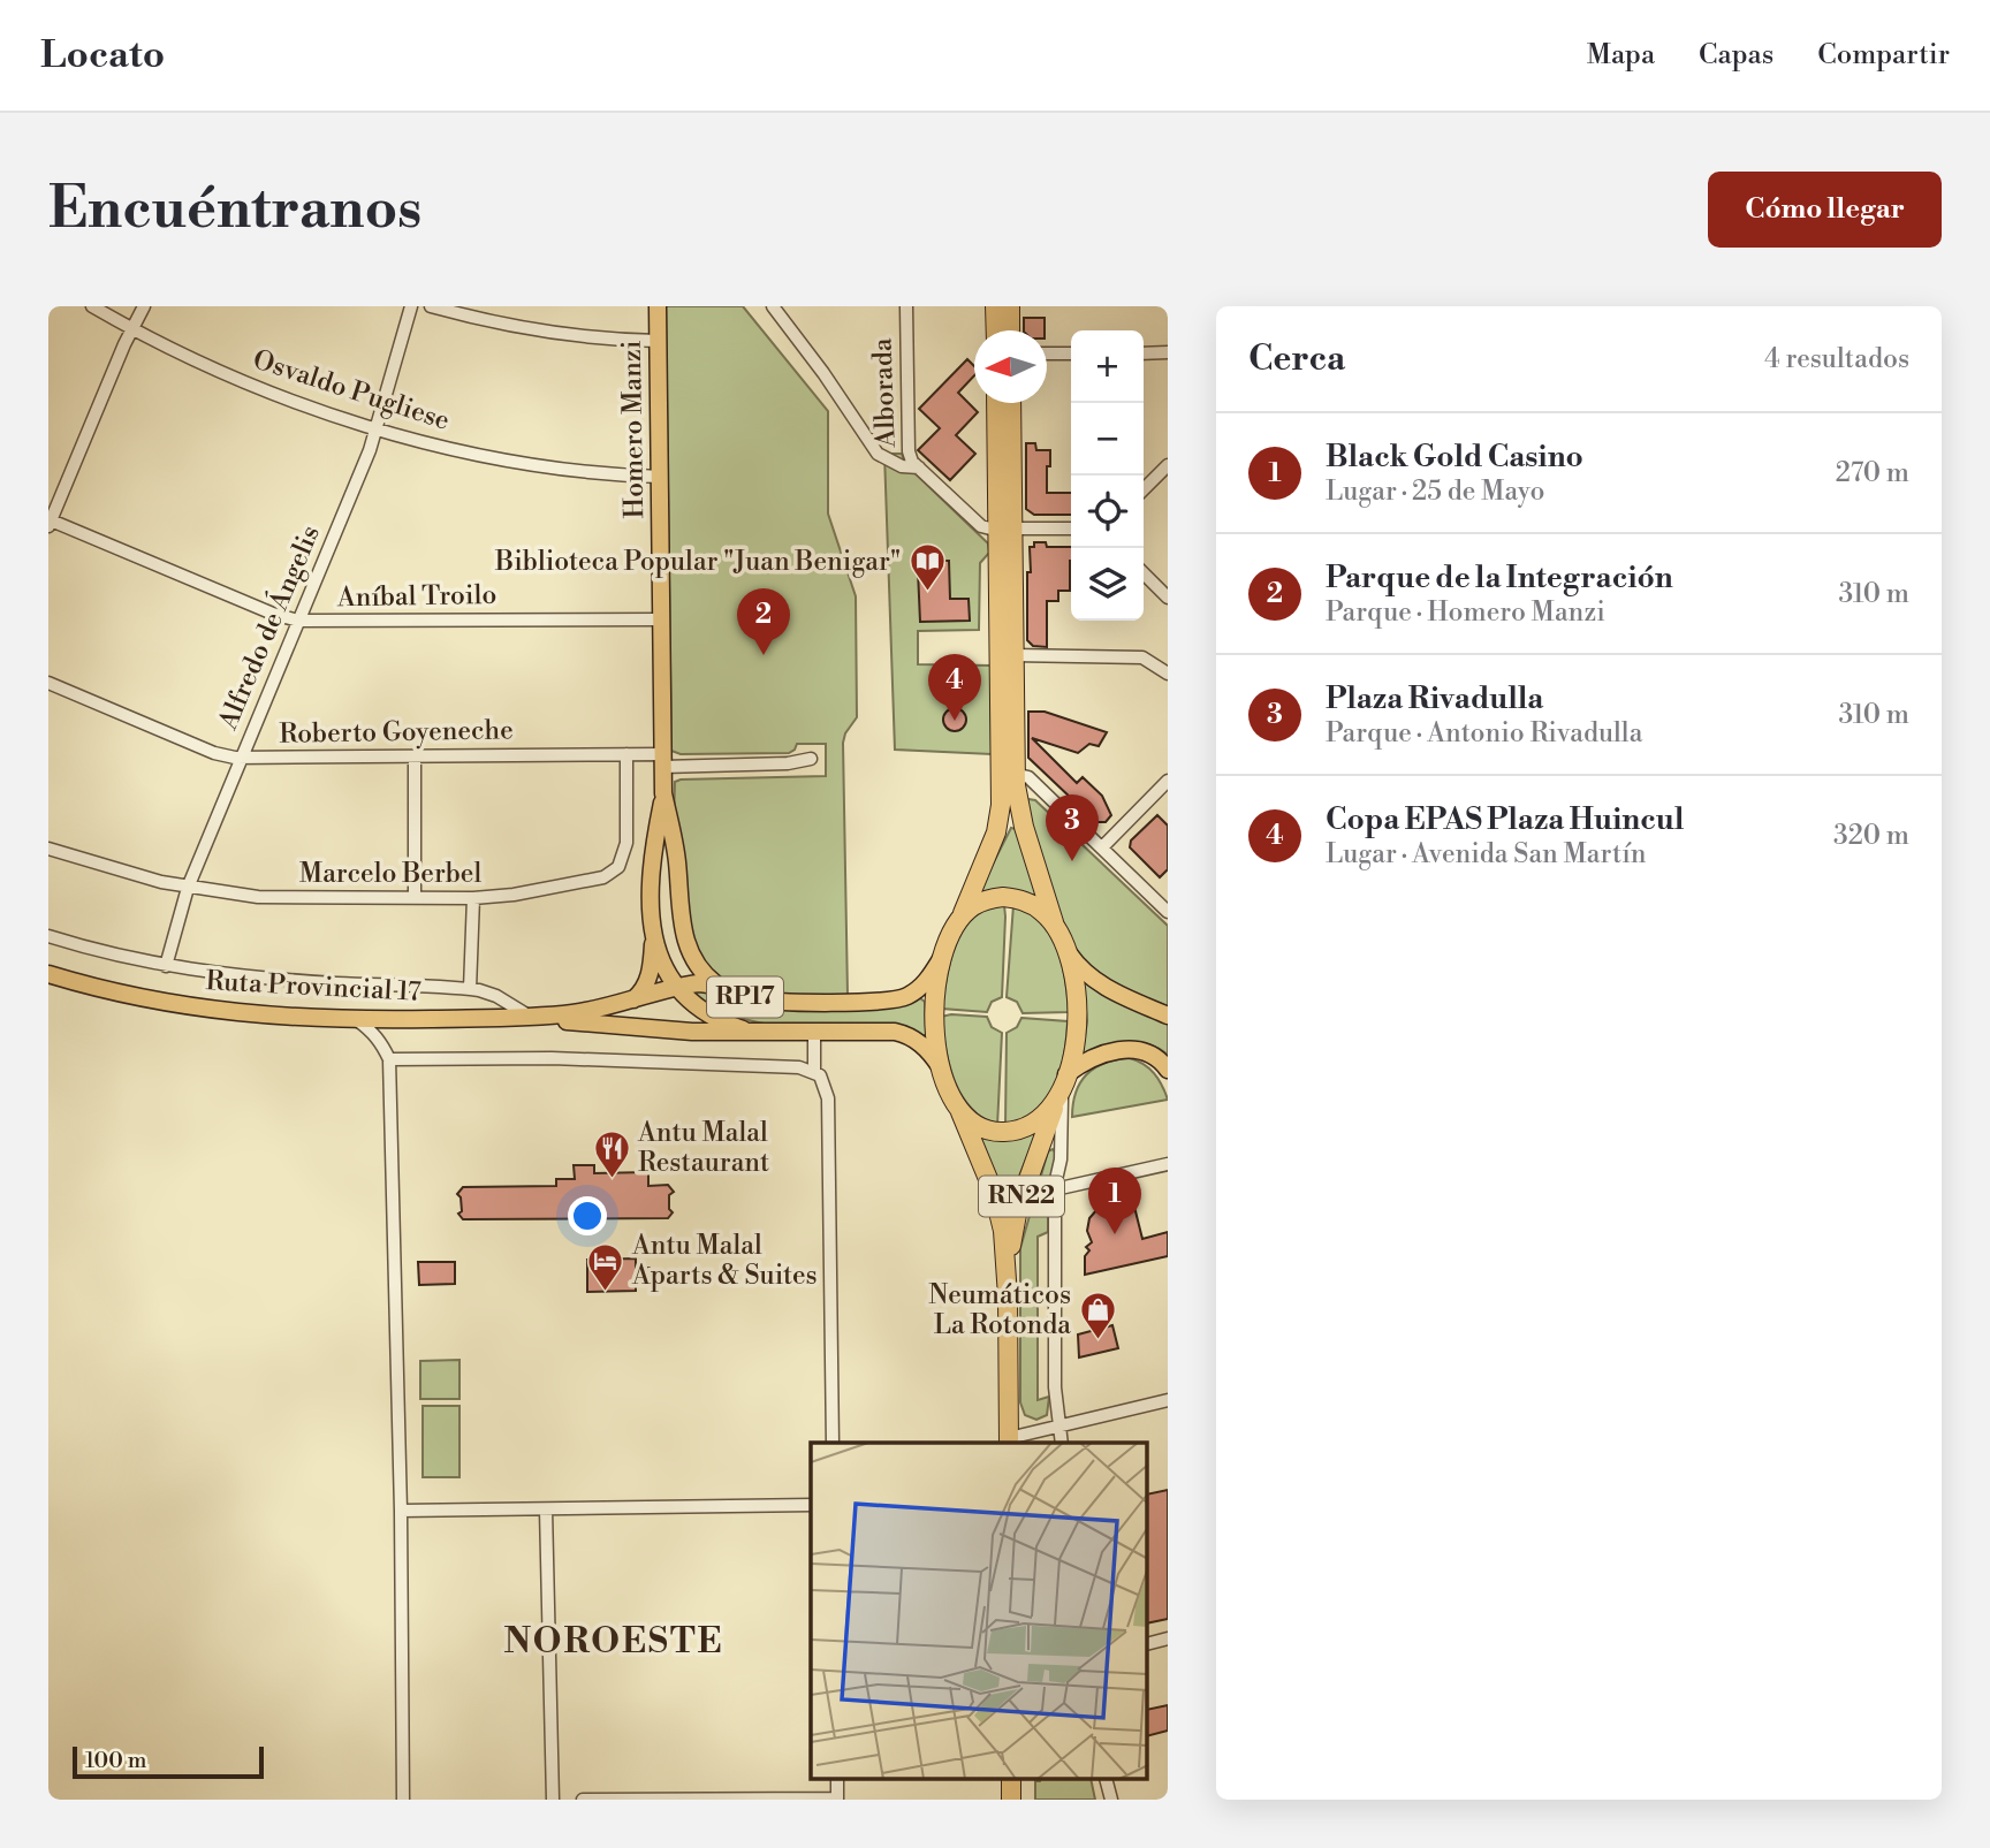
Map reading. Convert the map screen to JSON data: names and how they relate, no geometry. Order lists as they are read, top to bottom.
{
  "streets": {
    "highway": ["RN22"],
    "main road": ["Homero Manzi", "Ruta Provincial 17", "RP17"],
    "street": [
      "Osvaldo Pugliese",
      "Alborada",
      "Aníbal Troilo",
      "Alfredo de Ángelis",
      "Roberto Goyeneche",
      "Marcelo Berbel"
    ]
  },
  "crossings": [
    ["Osvaldo Pugliese", "Homero Manzi"],
    ["Osvaldo Pugliese", "Alfredo de Ángelis"],
    ["Alborada", "RN22"],
    ["Homero Manzi", "Aníbal Troilo"],
    ["Homero Manzi", "Roberto Goyeneche"],
    ["Homero Manzi", "Ruta Provincial 17"],
    ["Aníbal Troilo", "Alfredo de Ángelis"],
    ["Alfredo de Ángelis", "Roberto Goyeneche"],
    ["Alfredo de Ángelis", "Marcelo Berbel"],
    ["Roberto Goyeneche", "Marcelo Berbel"],
    ["Ruta Provincial 17", "RN22"]
  ],
  "districts": ["NOROESTE"],
  "places": {
    "library": ["Biblioteca Popular \"Juan Benigar\""],
    "restaurant": ["Antu Malal Restaurant"],
    "hotel": ["Antu Malal Aparts & Suites"],
    "shop": ["Neumáticos La Rotonda"]
  },
  "scale_bar": "100 m",
  "north": "left",
  "page": {
    "header": "Locato",
    "nav": ["Mapa", "Capas", "Compartir"],
    "buttons": "Cómo llegar",
    "title": "Encuéntranos",
    "heading": ["Cerca", "4 resultados"],
    "map_buttons": ["+", "−"],
    "list": [
      {
        "mark": "1",
        "name": "Black Gold Casino",
        "note": "Lugar · 25 de Mayo",
        "value": "270 m"
      },
      {
        "mark": "2",
        "name": "Parque de la Integración",
        "note": "Parque · Homero Manzi",
        "value": "310 m"
      },
      {
        "mark": "3",
        "name": "Plaza Rivadulla",
        "note": "Parque · Antonio Rivadulla",
        "value": "310 m"
      },
      {
        "mark": "4",
        "name": "Copa EPAS Plaza Huincul",
        "note": "Lugar · Avenida San Martín",
        "value": "320 m"
      }
    ],
    "pins": [
      "2",
      "4",
      "3",
      "1"
    ],
    "scale": "100 m"
  }
}
